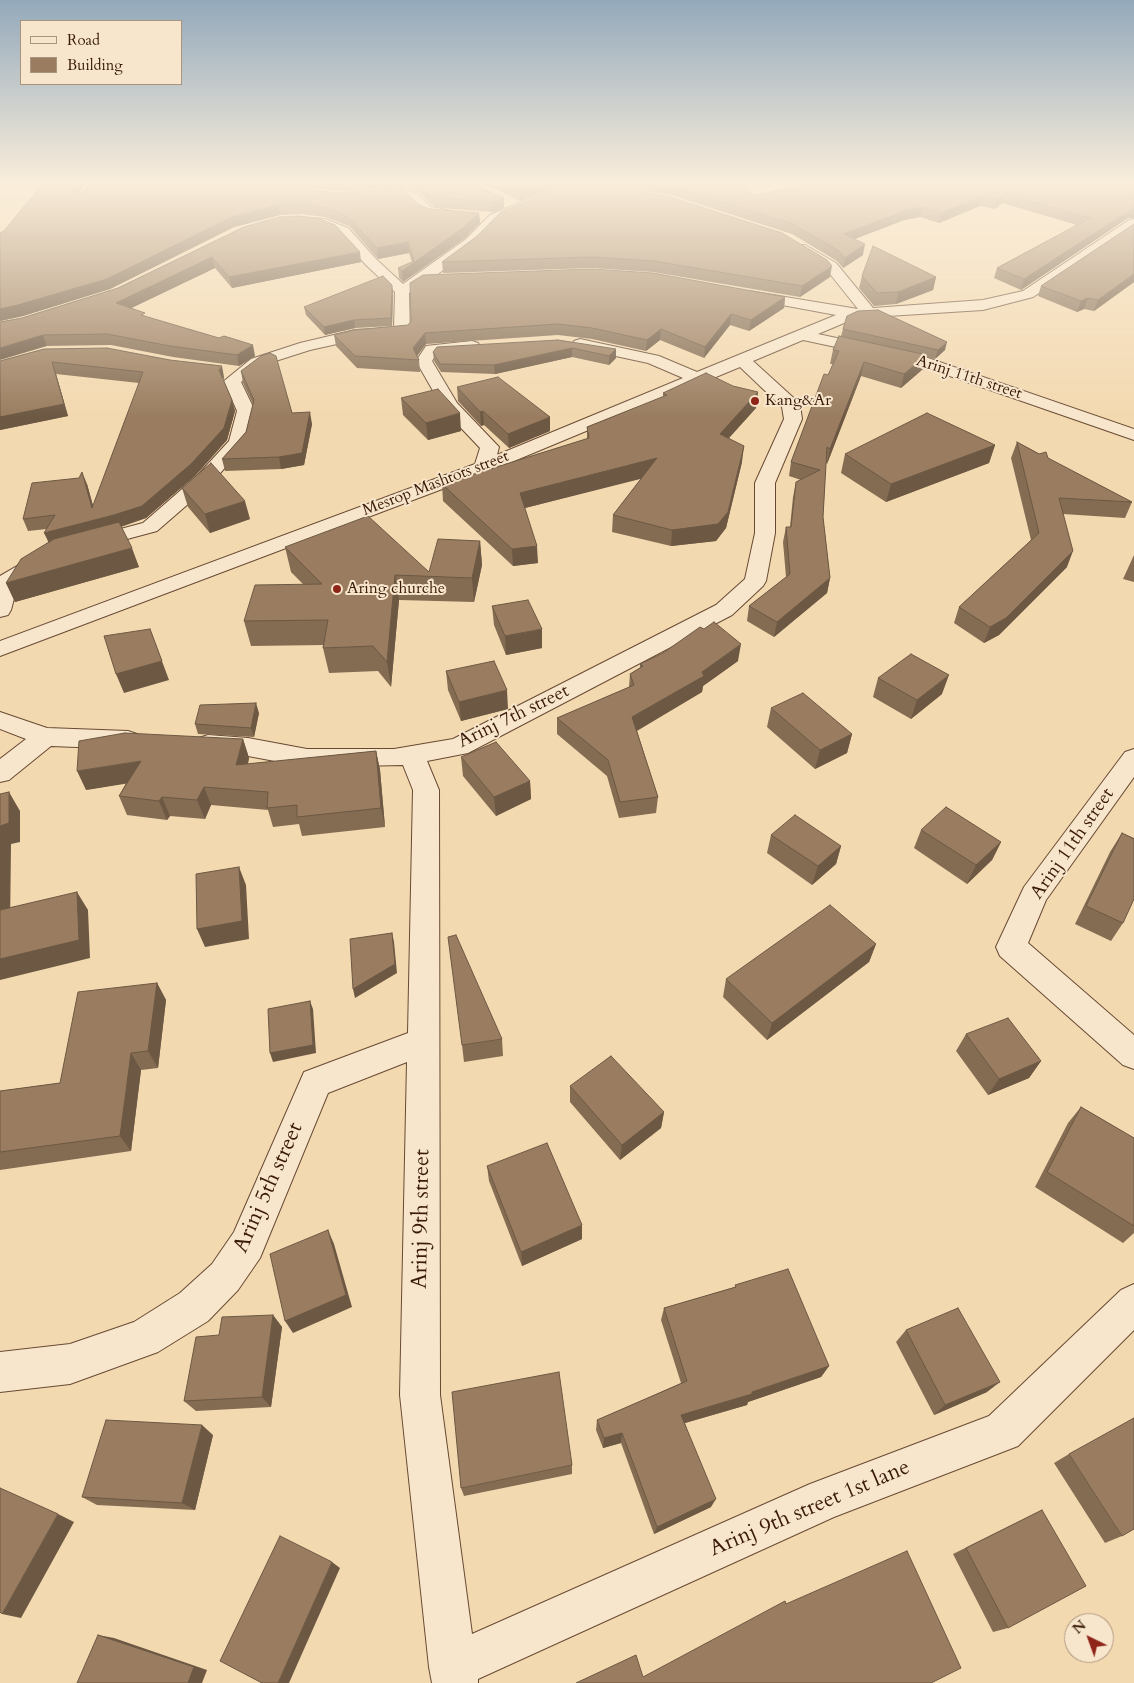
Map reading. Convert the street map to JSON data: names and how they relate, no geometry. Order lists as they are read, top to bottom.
{
  "streets": {
    "street": [
      "Arinj 11th street",
      "Mesrop Mashtots street",
      "Arinj 7th street",
      "Arinj 5th street",
      "Arinj 9th street",
      "Arinj 9th street 1st lane"
    ]
  },
  "crossings": [
    ["Arinj 11th street", "Mesrop Mashtots street"],
    ["Mesrop Mashtots street", "Arinj 7th street"],
    ["Arinj 7th street", "Arinj 9th street"],
    ["Arinj 5th street", "Arinj 9th street"],
    ["Arinj 9th street", "Arinj 9th street 1st lane"]
  ],
  "places": ["Kang&Ar", "Aring churche"],
  "legend": ["Road", "Building"],
  "north": "top left"
}
